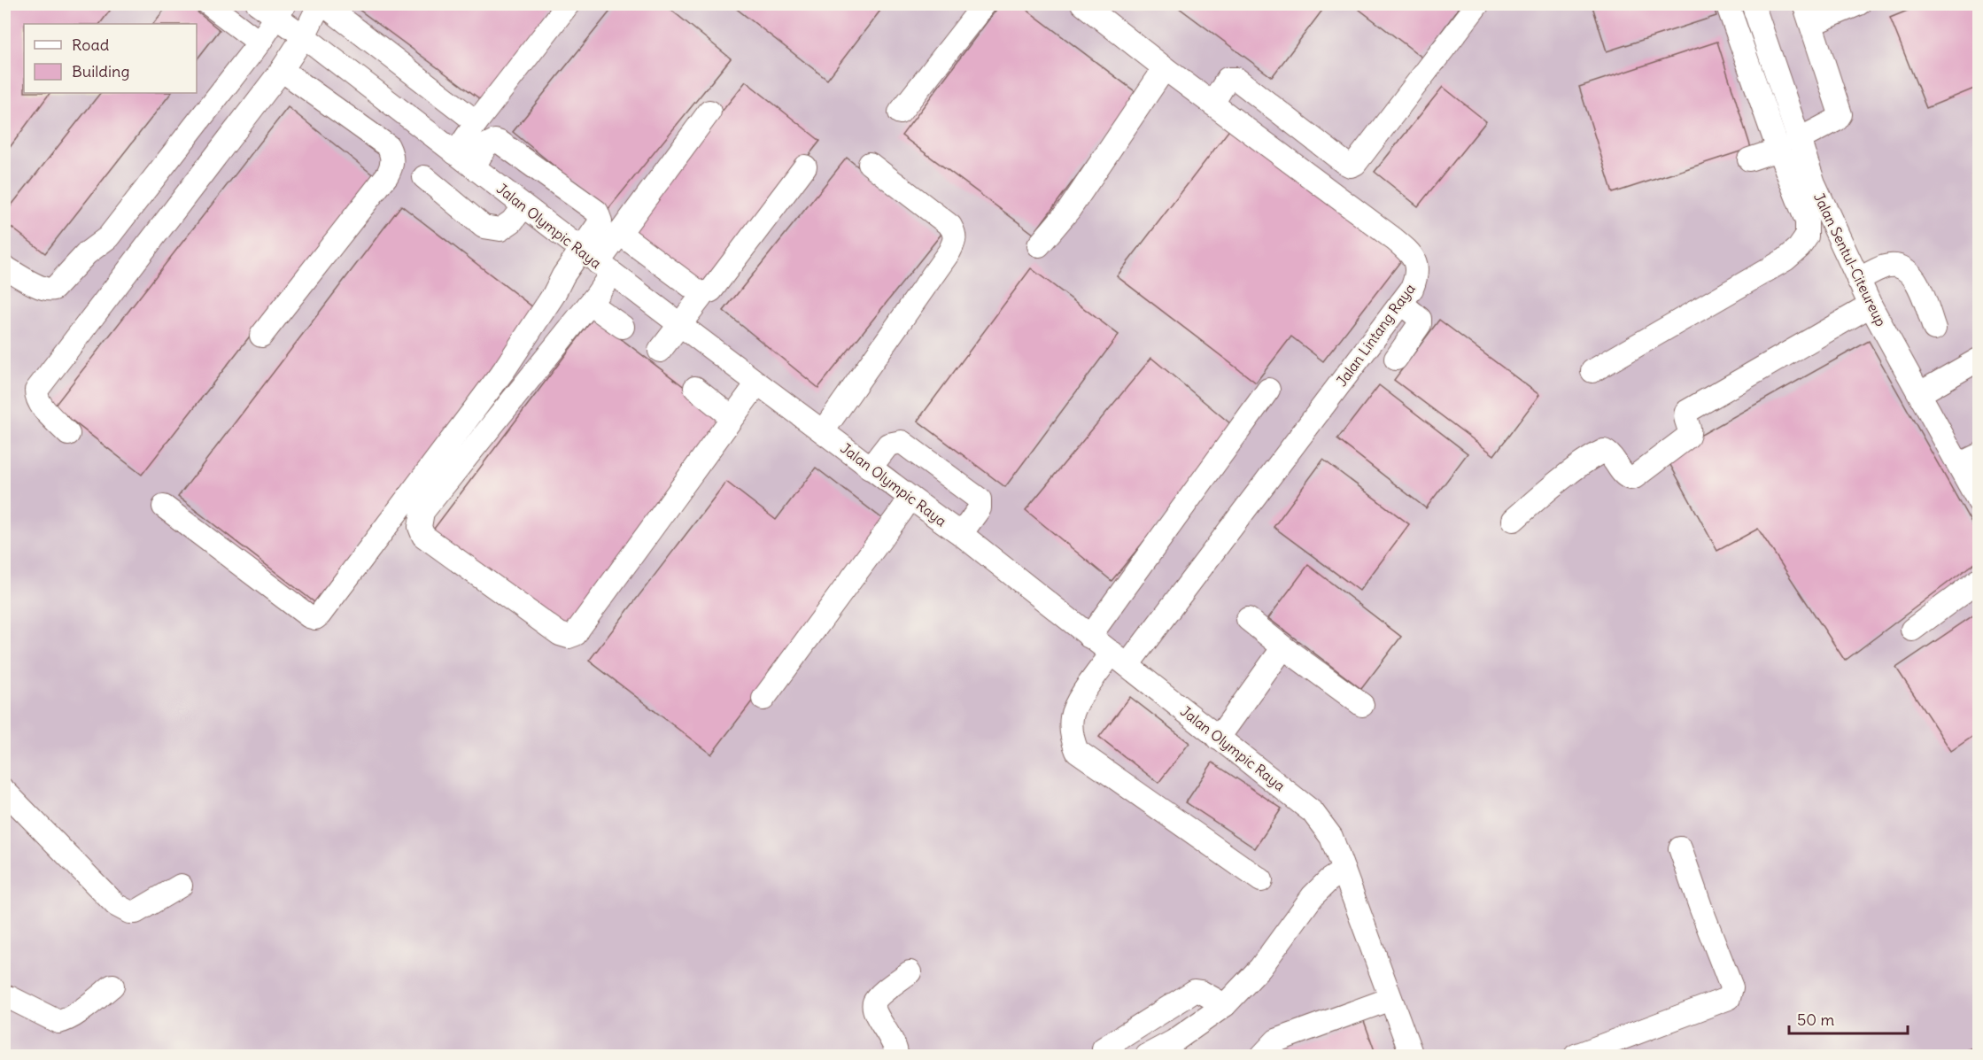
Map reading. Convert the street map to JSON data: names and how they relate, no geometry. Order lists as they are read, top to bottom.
{
  "streets": {
    "street": ["Jalan Olympic Raya", "Jalan Sentul-Citeureup", "Jalan Lintang Raya"]
  },
  "crossings": [
    ["Jalan Olympic Raya", "Jalan Lintang Raya"]
  ],
  "legend": ["Road", "Building"],
  "scale_bar": "50 m"
}
